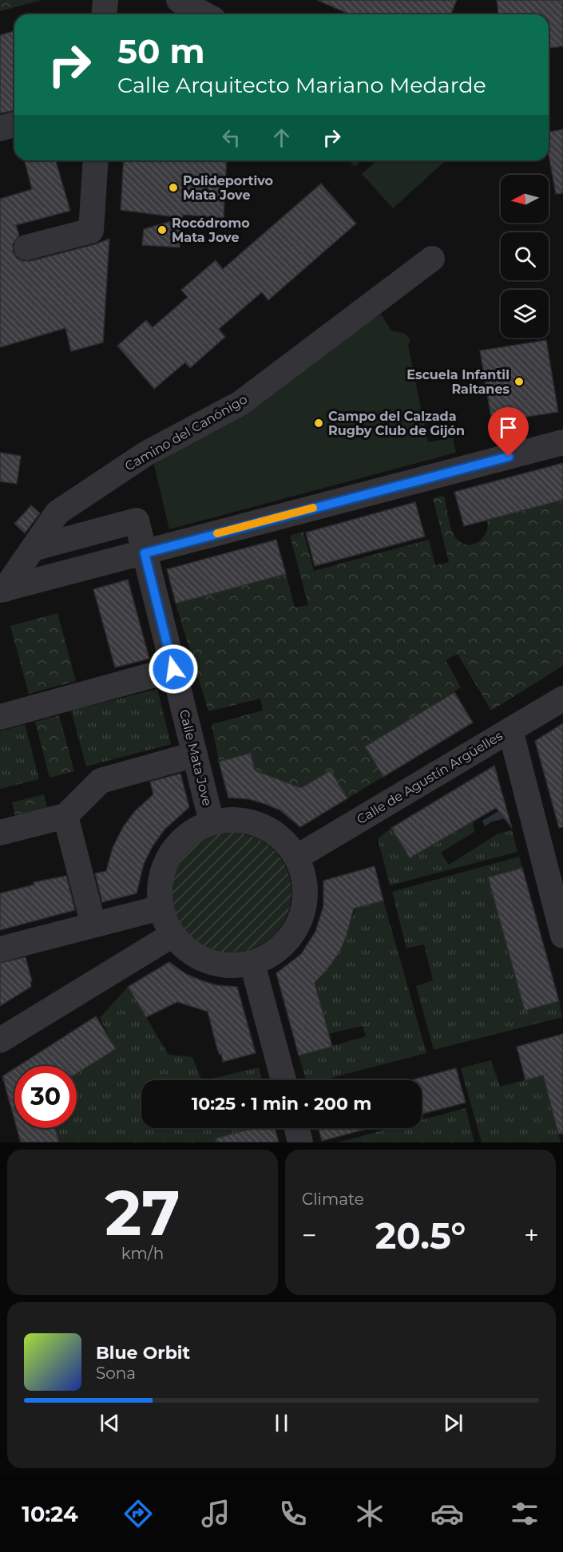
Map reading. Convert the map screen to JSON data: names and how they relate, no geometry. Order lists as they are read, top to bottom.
{
  "streets": {
    "street": ["Camino del Canónigo", "Calle Mata Jove", "Calle de Agustín Argüelles"]
  },
  "crossings": [
    ["Camino del Canónigo", "Calle Mata Jove"],
    ["Calle Mata Jove", "Calle de Agustín Argüelles"]
  ],
  "places": [
    "Polideportivo Mata Jove",
    "Rocódromo Mata Jove",
    "Escuela Infantil Raitanes",
    "Campo del Calzada Rugby Club de Gijón"
  ],
  "north": "left",
  "page": {
    "turn": ["50 m", "Calle Arquitecto Mariano Medarde"],
    "limit": "30",
    "trip": "10:25 · 1 min · 200 m",
    "tile": [
      ["27", "km/h"],
      "Climate"
    ],
    "heat": ["−", "20.5°", "+"],
    "song": ["Blue Orbit", "Sona"],
    "tabs": "10:24"
  }
}
